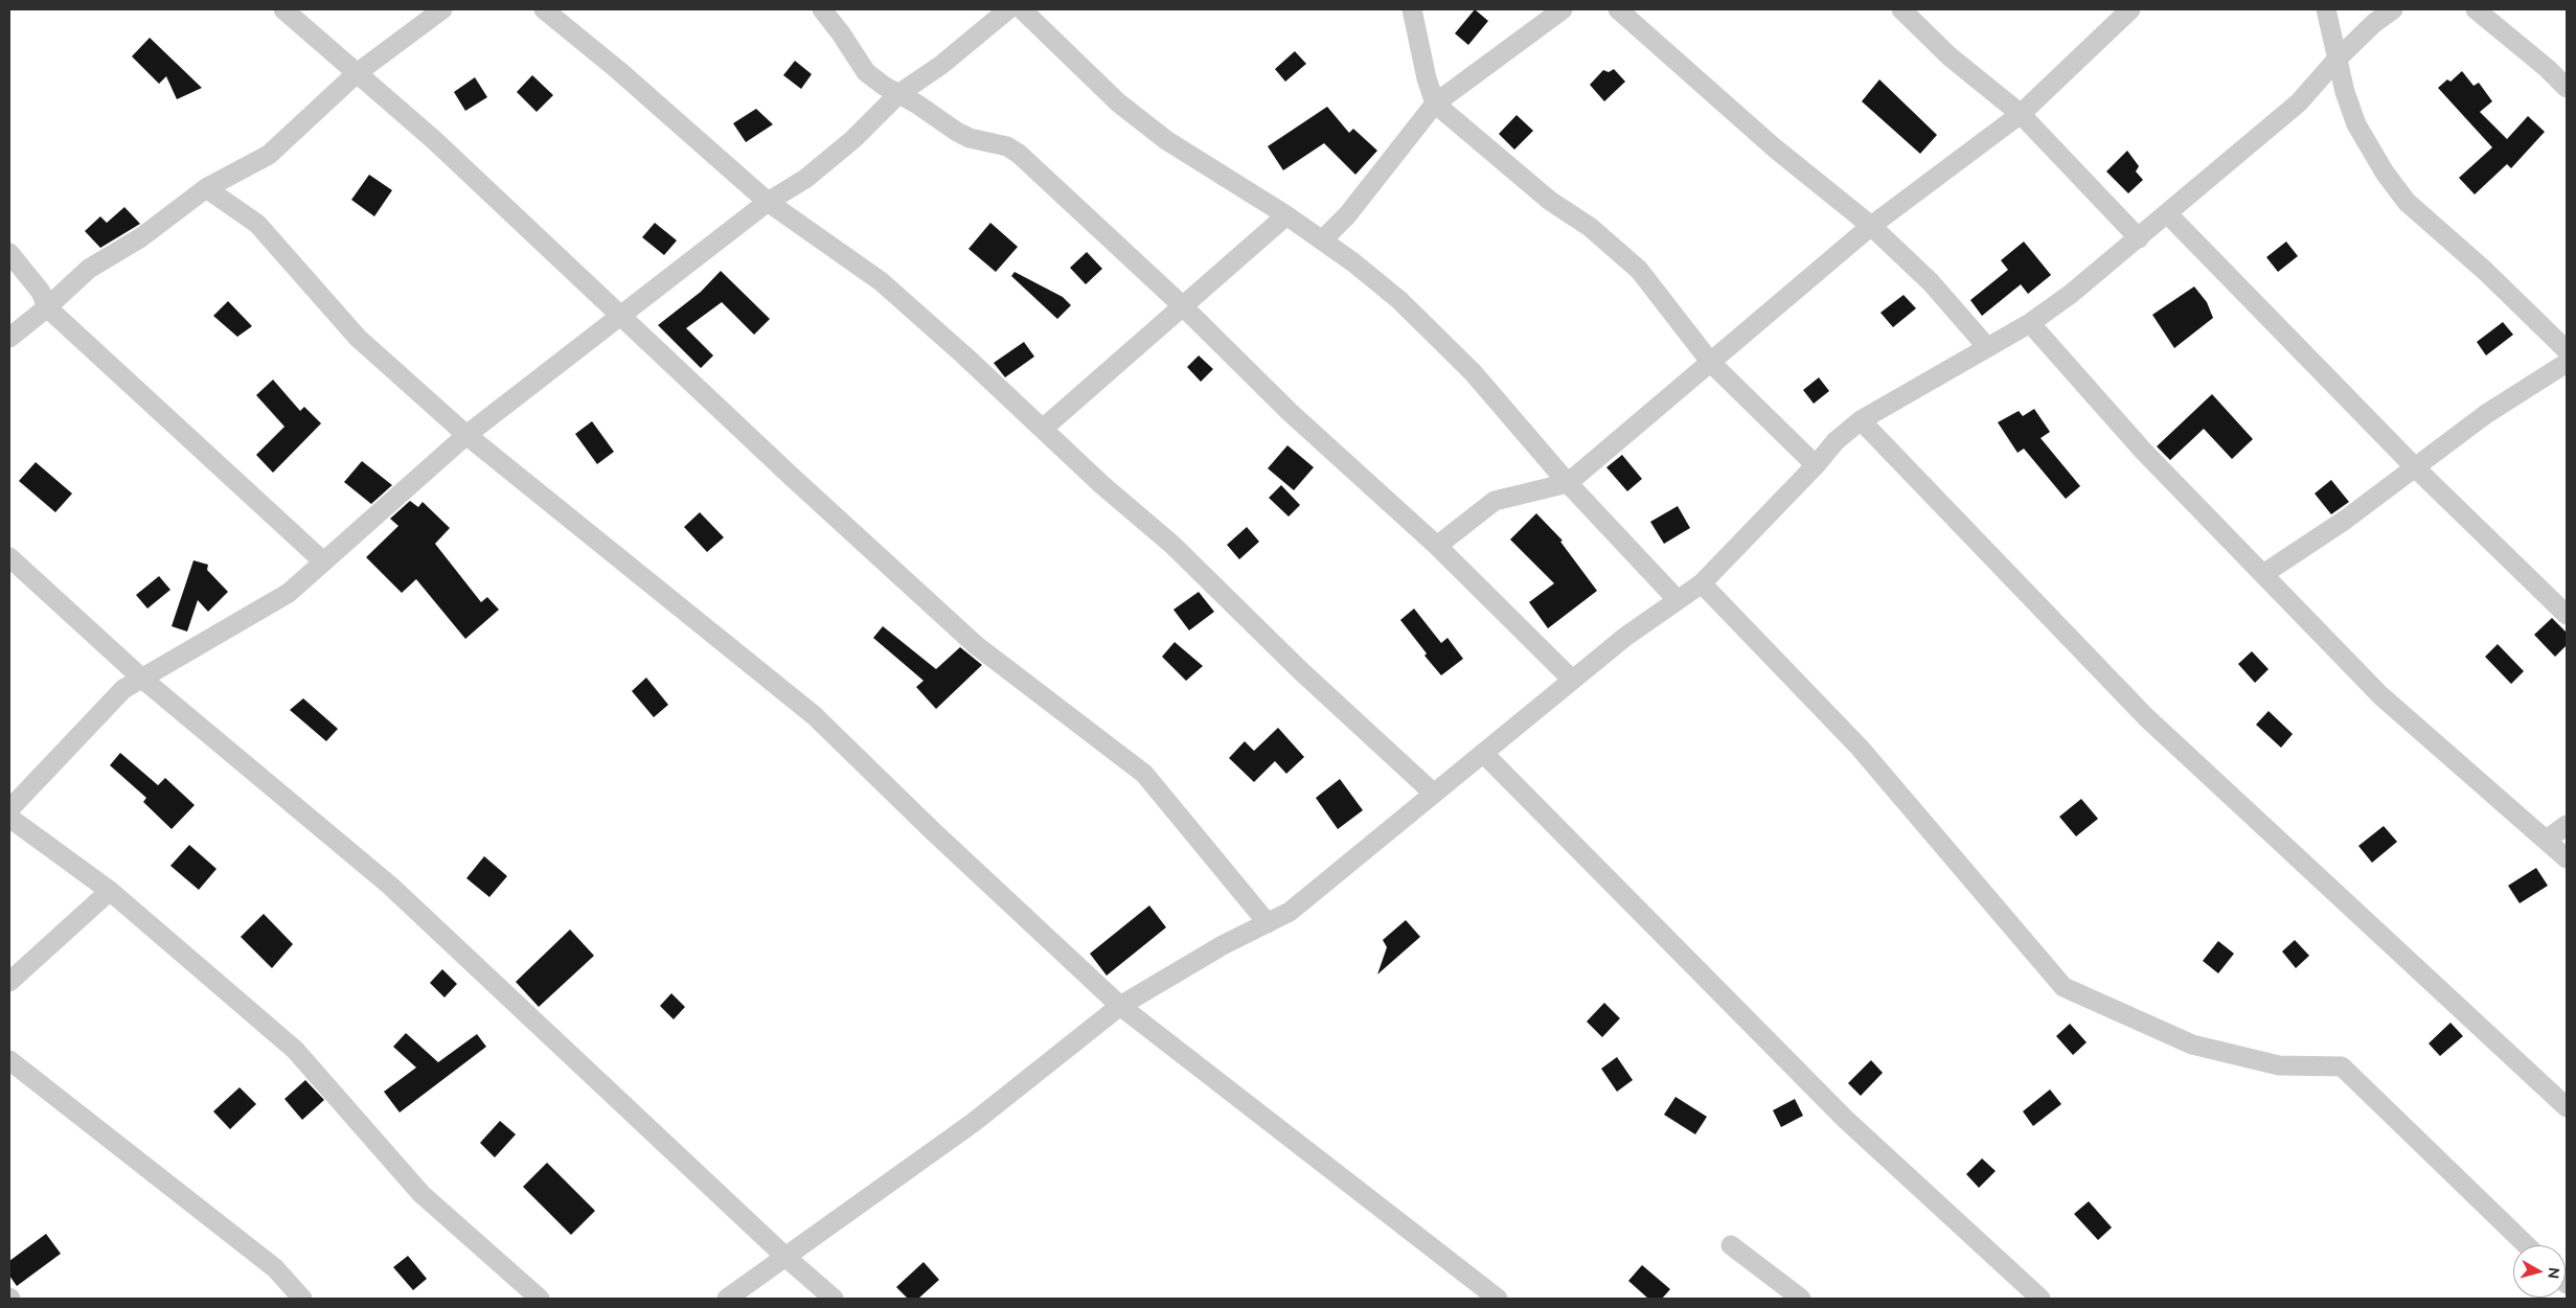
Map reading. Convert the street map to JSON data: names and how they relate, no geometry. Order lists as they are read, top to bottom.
{
  "north": "right"
}
